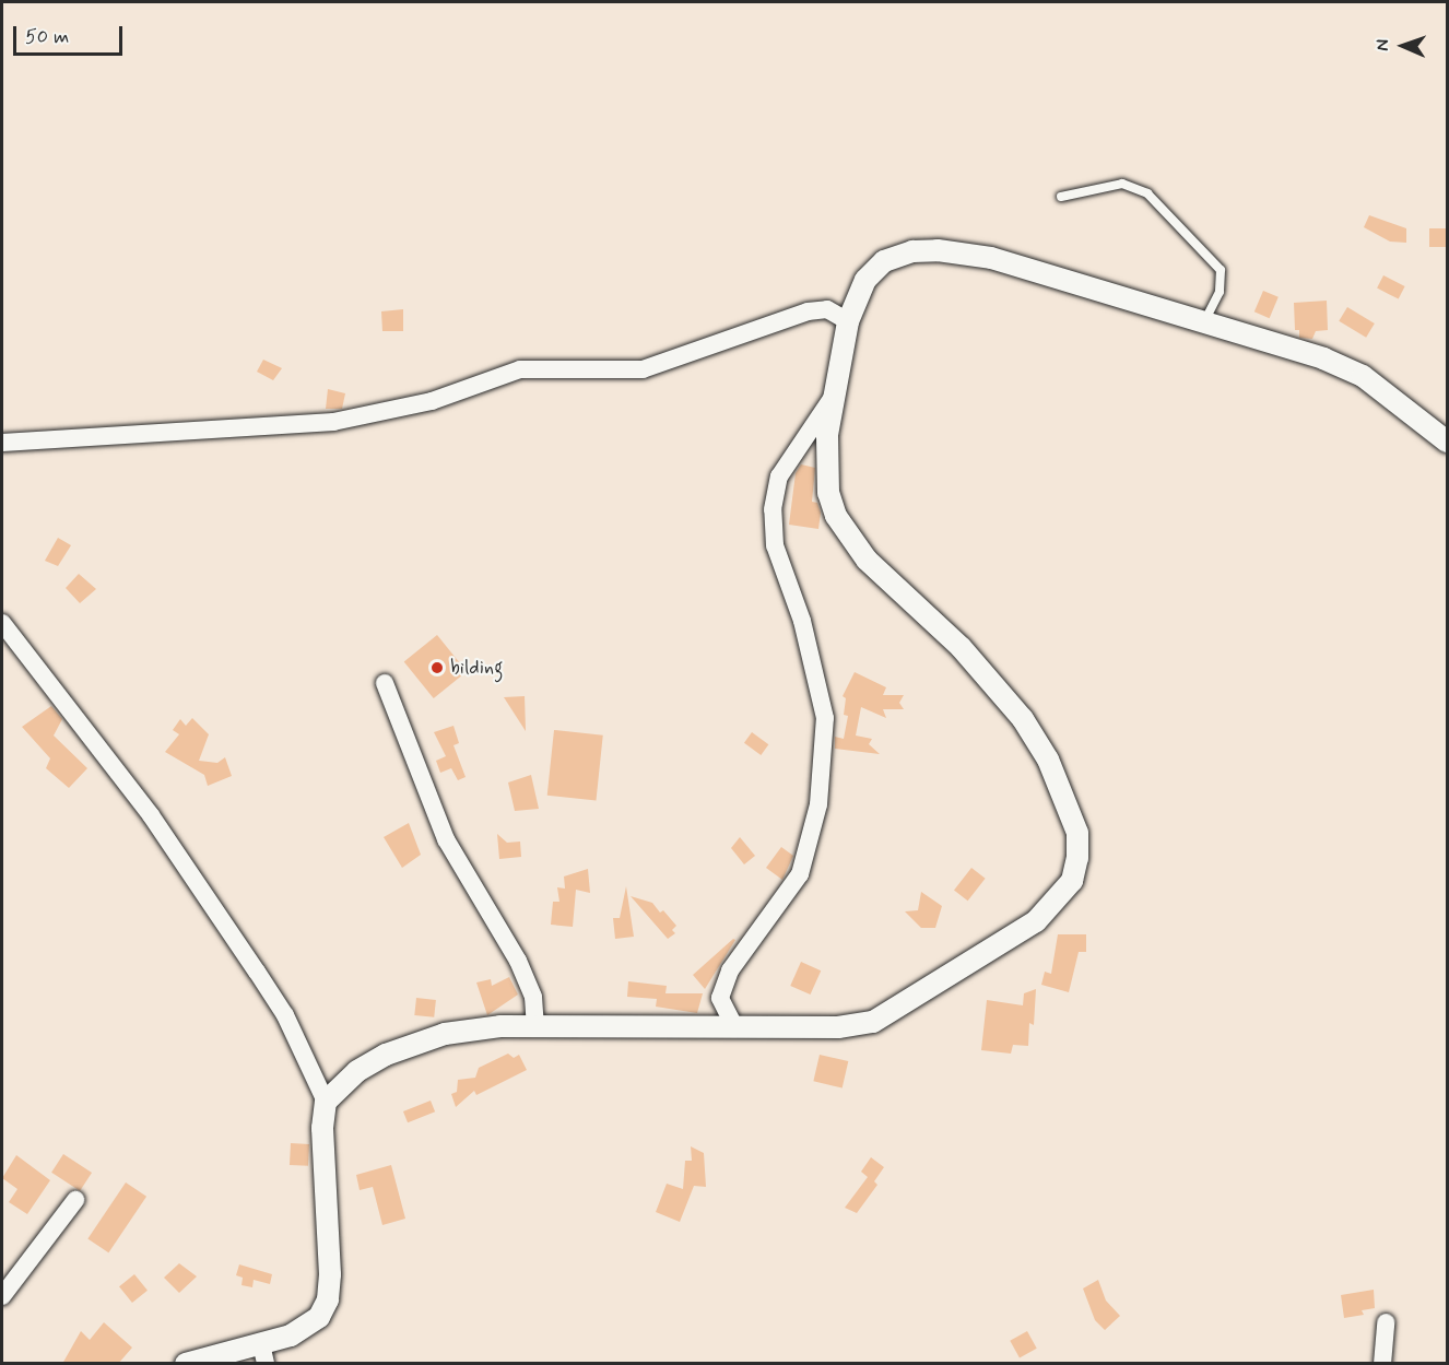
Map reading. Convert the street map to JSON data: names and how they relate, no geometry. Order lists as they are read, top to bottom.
{
  "places": ["bilding"],
  "scale_bar": "50 m",
  "north": "left"
}
